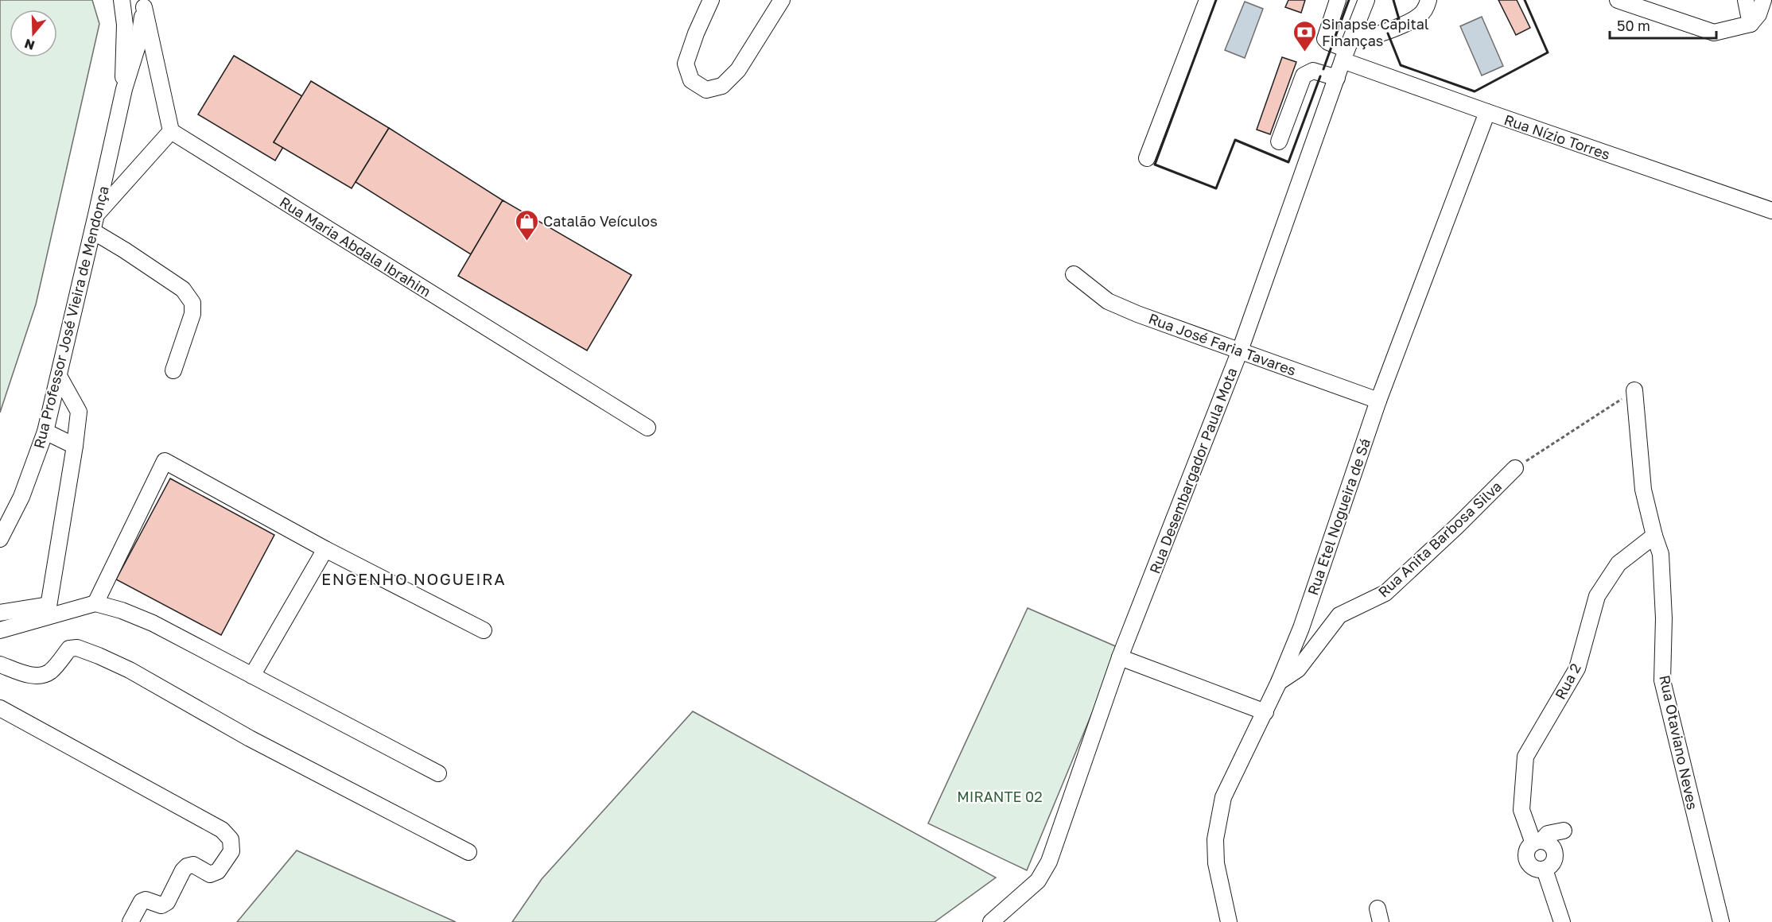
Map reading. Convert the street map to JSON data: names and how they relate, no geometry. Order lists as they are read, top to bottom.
{
  "streets": {
    "street": [
      "Rua Nízio Torres",
      "Rua Maria Abdala Ibrahim",
      "Rua Professor José Vieira de Mendonça",
      "Rua José Faria Tavares",
      "Rua Desembargador Paula Mota",
      "Rua Etel Nogueira de Sá",
      "Rua Anita Barbosa Silva",
      "Rua 2",
      "Rua Otaviano Neves"
    ]
  },
  "crossings": [
    ["Rua Nízio Torres", "Rua Desembargador Paula Mota"],
    ["Rua Nízio Torres", "Rua Etel Nogueira de Sá"],
    ["Rua José Faria Tavares", "Rua Desembargador Paula Mota"],
    ["Rua José Faria Tavares", "Rua Etel Nogueira de Sá"],
    ["Rua Etel Nogueira de Sá", "Rua Anita Barbosa Silva"],
    ["Rua 2", "Rua Otaviano Neves"]
  ],
  "districts": ["ENGENHO NOGUEIRA"],
  "parks": ["MIRANTE 02"],
  "places": {
    "bank": ["Sinapse Capital Finanças"],
    "shop": ["Catalão Veículos"]
  },
  "scale_bar": "50 m",
  "north": "bottom"
}
